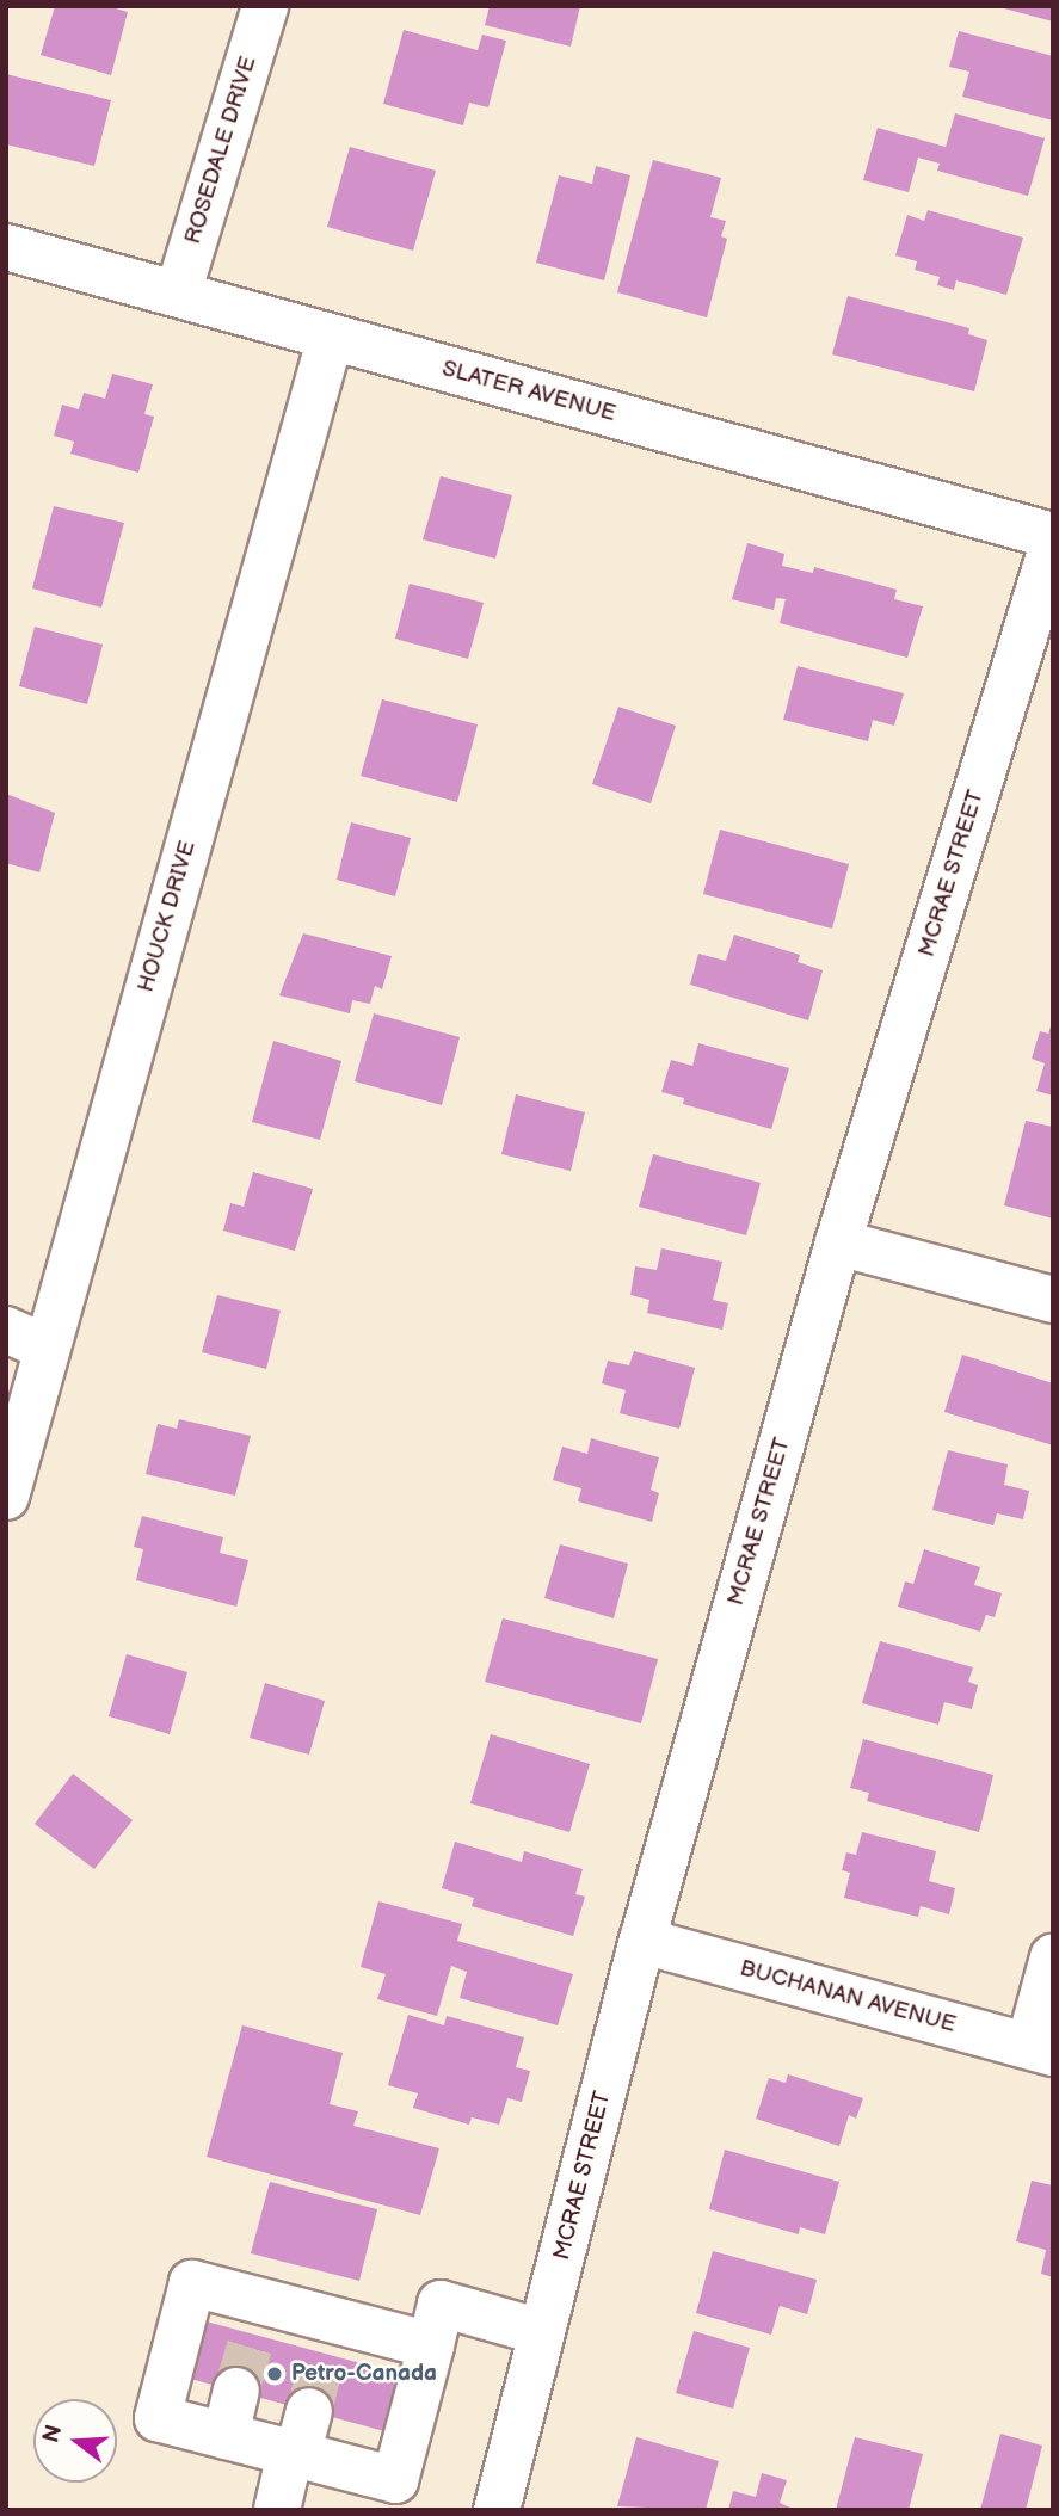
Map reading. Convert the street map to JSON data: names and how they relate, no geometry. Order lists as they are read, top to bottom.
{
  "streets": {
    "street": [
      "ROSEDALE DRIVE",
      "SLATER AVENUE",
      "MCRAE STREET",
      "HOUCK DRIVE",
      "BUCHANAN AVENUE"
    ]
  },
  "crossings": [
    ["ROSEDALE DRIVE", "SLATER AVENUE"],
    ["SLATER AVENUE", "HOUCK DRIVE"],
    ["MCRAE STREET", "BUCHANAN AVENUE"]
  ],
  "places": ["Petro-Canada"],
  "north": "left"
}
